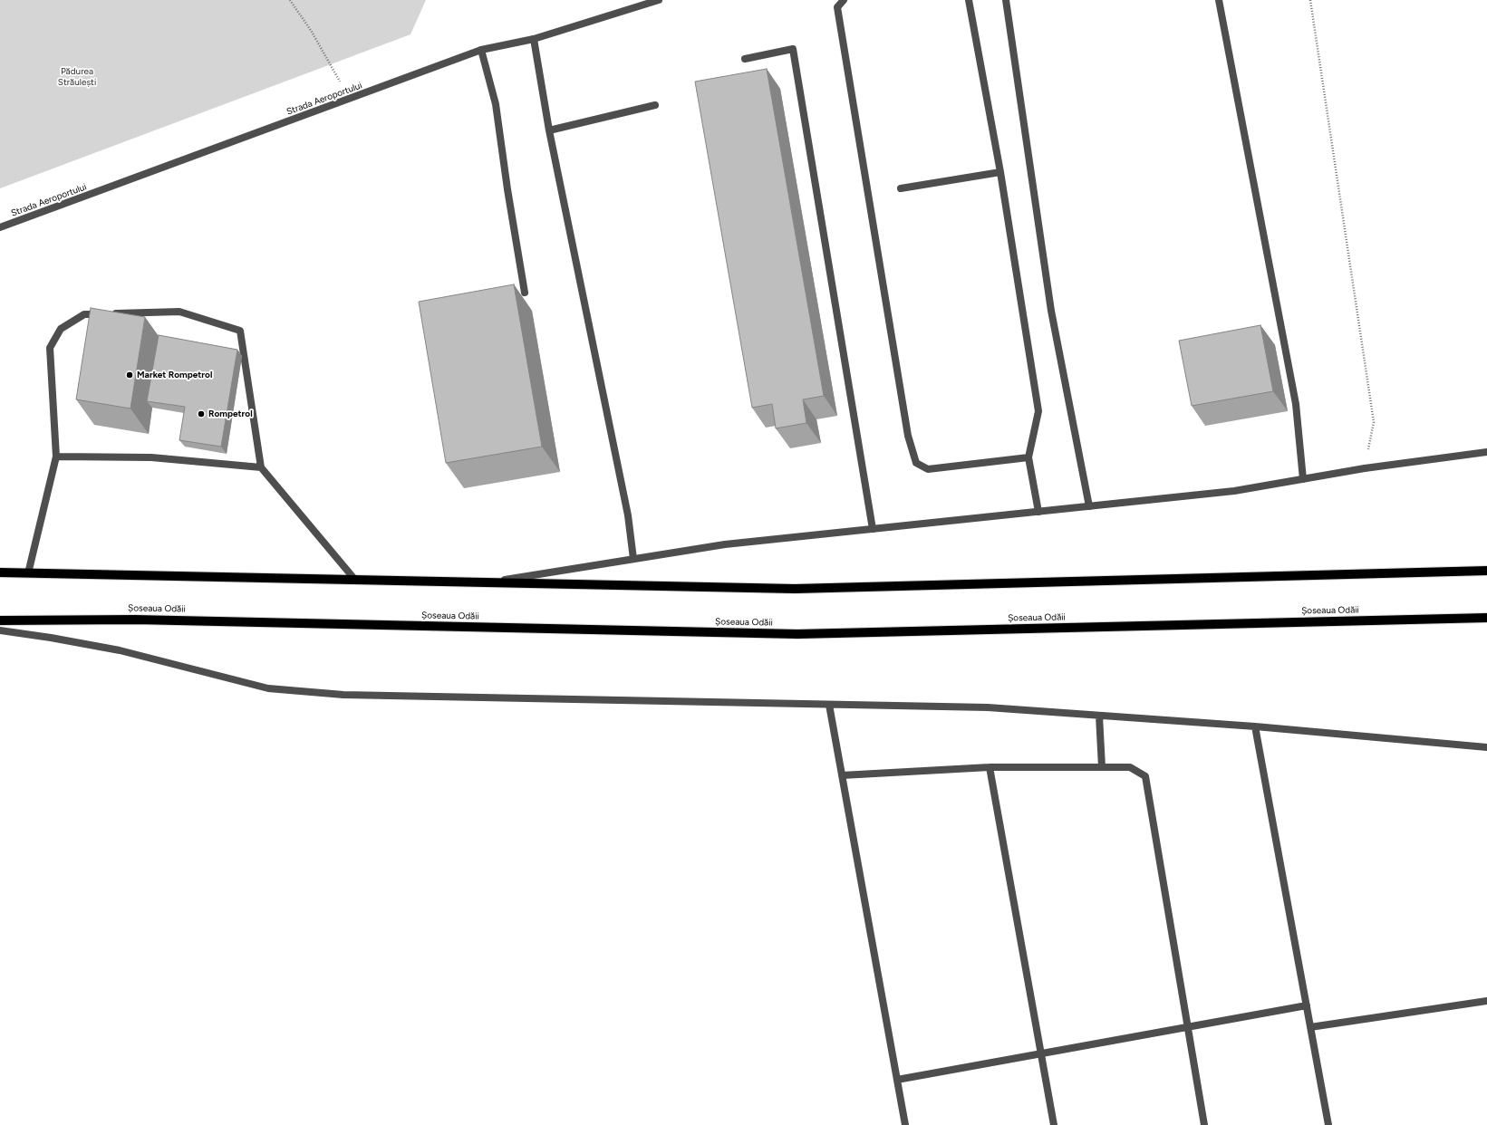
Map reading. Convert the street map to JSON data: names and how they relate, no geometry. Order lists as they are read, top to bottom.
{
  "streets": {
    "main road": ["Șoseaua Odăii"],
    "street": ["Strada Aeroportului"]
  },
  "parks": ["Pădurea Străulești"],
  "places": ["Market Rompetrol", "Rompetrol"]
}
